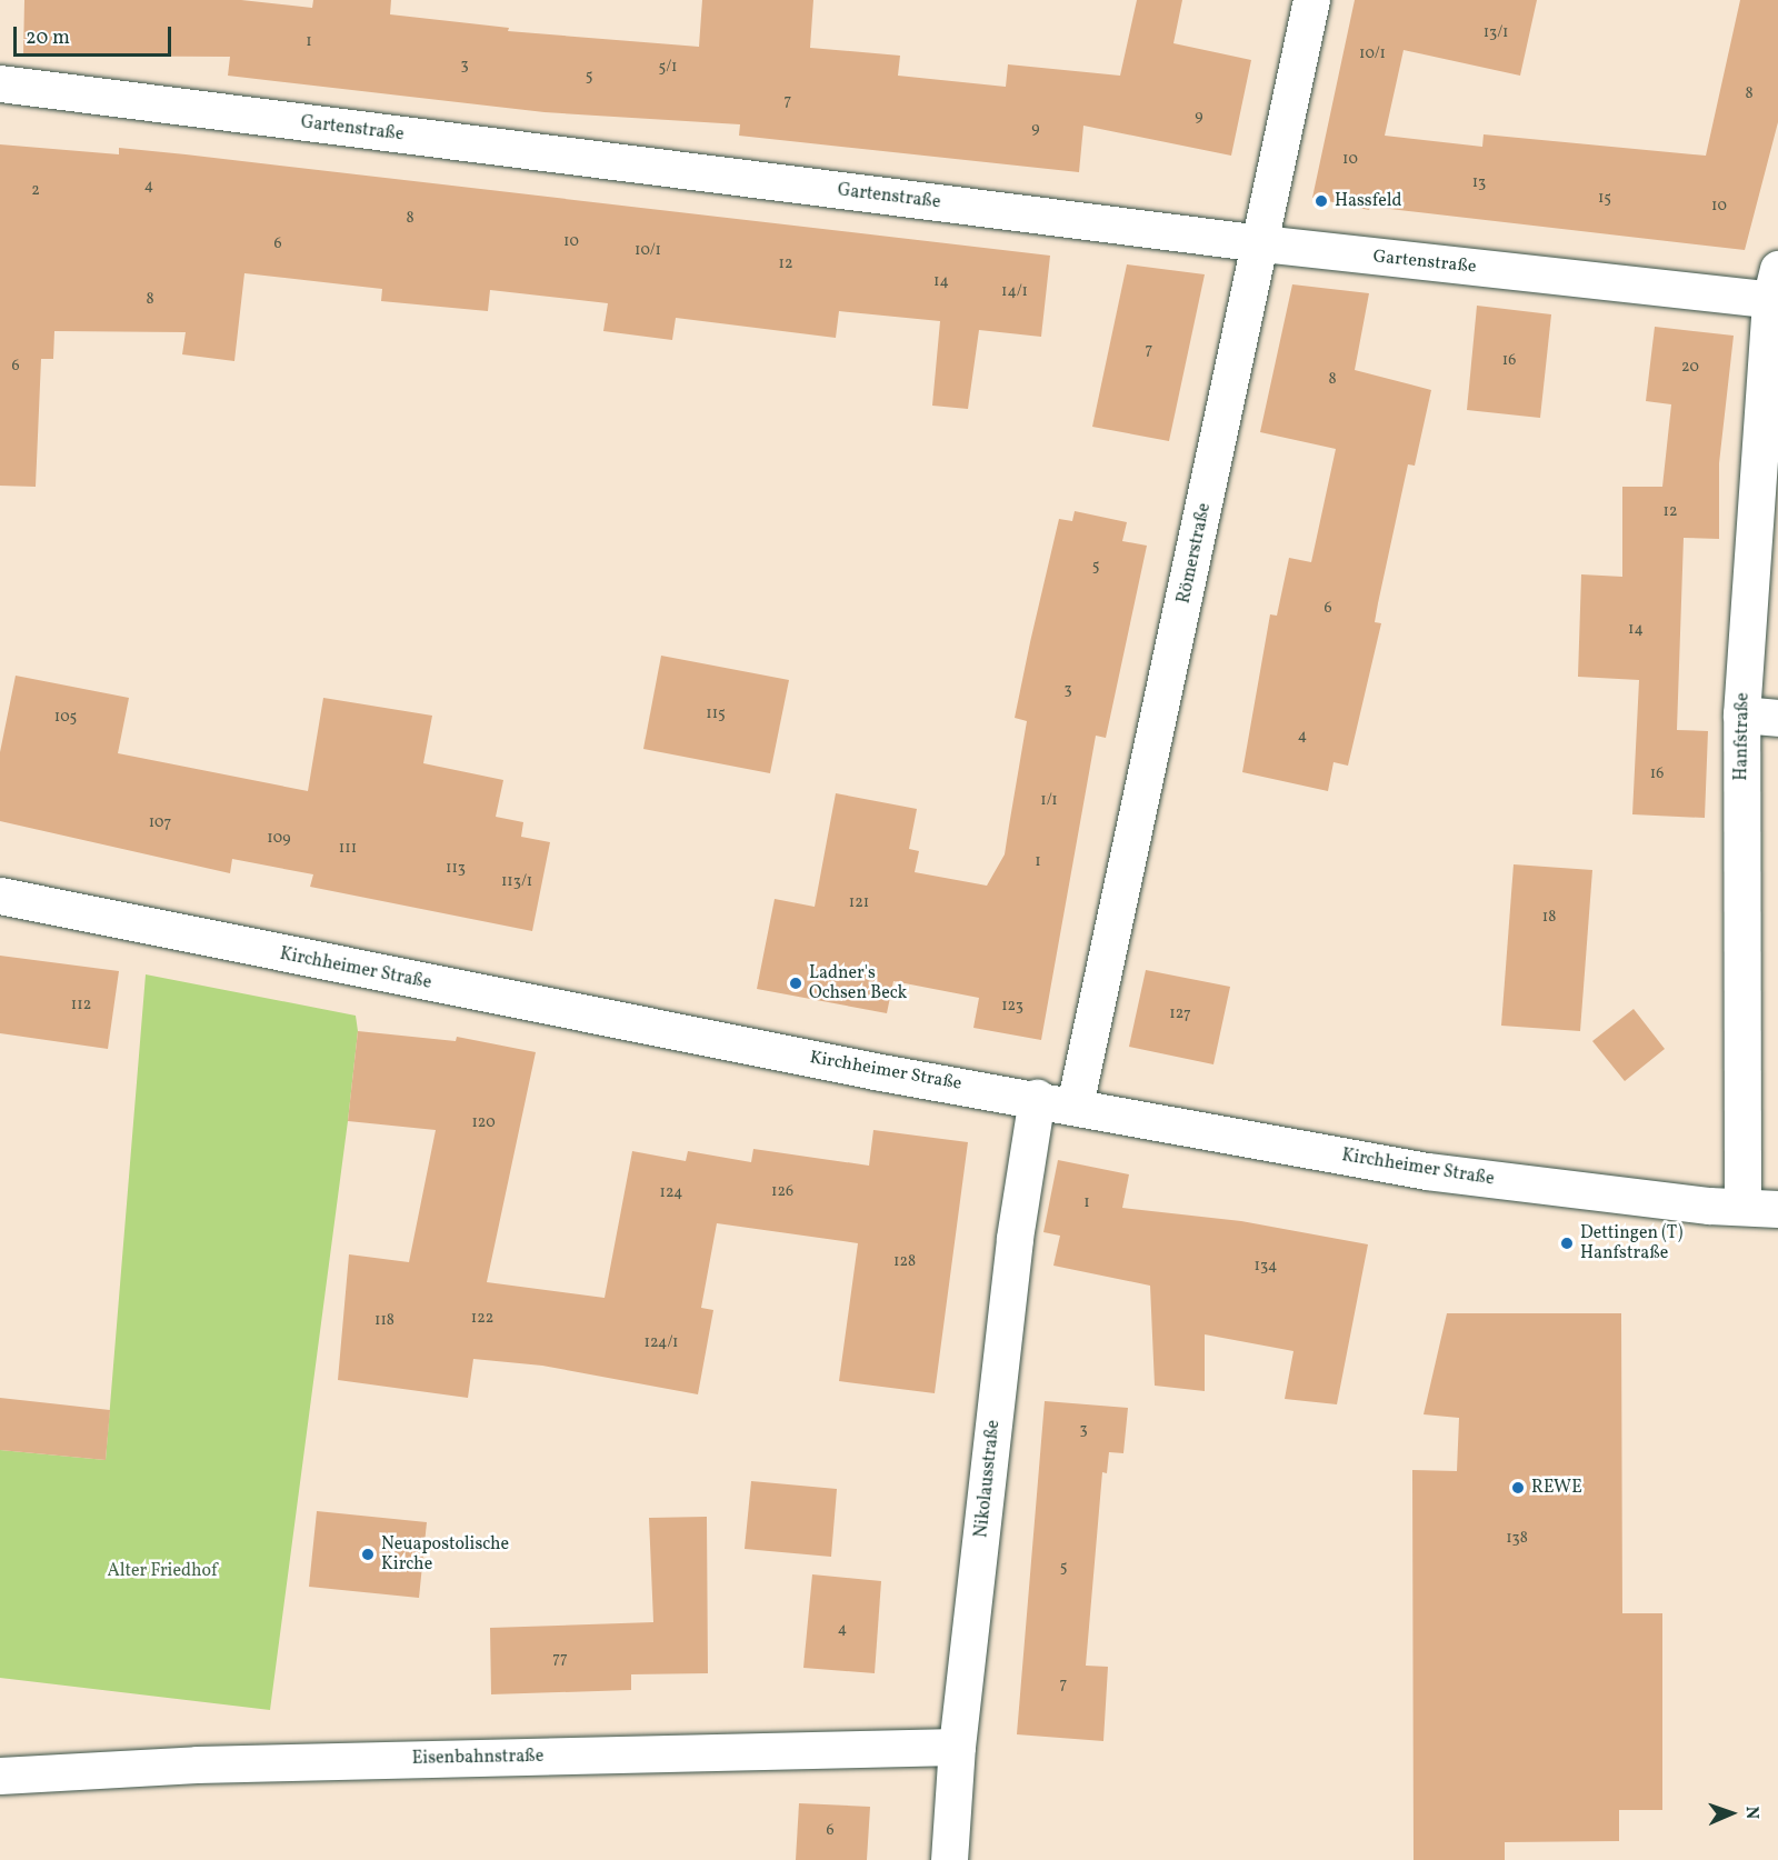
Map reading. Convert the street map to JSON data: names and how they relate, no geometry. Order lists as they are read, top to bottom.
{
  "streets": {
    "street": [
      "Gartenstraße",
      "Römerstraße",
      "Hanfstraße",
      "Kirchheimer Straße",
      "Nikolausstraße",
      "Eisenbahnstraße"
    ]
  },
  "crossings": [
    ["Gartenstraße", "Römerstraße"],
    ["Gartenstraße", "Hanfstraße"],
    ["Römerstraße", "Kirchheimer Straße"],
    ["Hanfstraße", "Kirchheimer Straße"],
    ["Kirchheimer Straße", "Nikolausstraße"],
    ["Nikolausstraße", "Eisenbahnstraße"]
  ],
  "parks": ["Alter Friedhof"],
  "places": [
    "Hassfeld",
    "Ladner's Ochsen Beck",
    "Dettingen (T) Hanfstraße",
    "REWE",
    "Neuapostolische Kirche"
  ],
  "house_numbers": [
    "13/1",
    "1",
    "10/1",
    "3",
    "5/1",
    "5",
    "8",
    "7",
    "9",
    "9",
    "10",
    "13",
    "4",
    "2",
    "15",
    "10",
    "8",
    "10",
    "6",
    "10/1",
    "12",
    "14",
    "14/1",
    "8",
    "7",
    "16",
    "6",
    "20",
    "8",
    "12",
    "5",
    "6",
    "14",
    "3",
    "115",
    "105",
    "4",
    "16",
    "1/1",
    "107",
    "109",
    "111",
    "1",
    "113",
    "113/1",
    "121",
    "18",
    "112",
    "123",
    "127",
    "120",
    "126",
    "124",
    "1",
    "128",
    "134",
    "122",
    "118",
    "124/1",
    "3",
    "138",
    "5",
    "4",
    "77",
    "7",
    "6"
  ],
  "scale_bar": "20 m",
  "north": "right"
}
